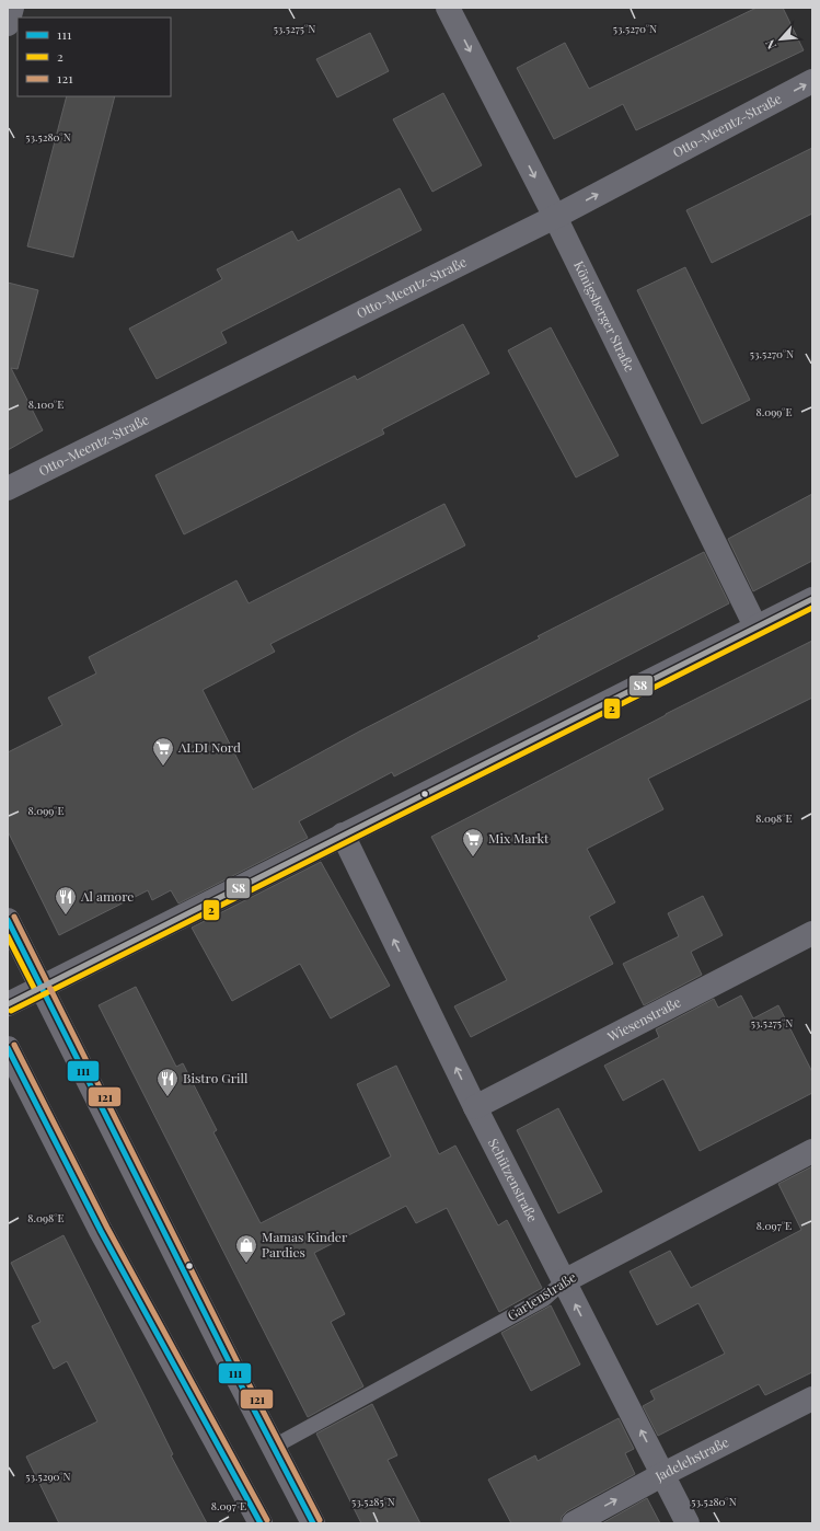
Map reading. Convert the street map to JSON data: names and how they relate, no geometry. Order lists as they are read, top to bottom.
{
  "streets": {
    "street": [
      "Otto-Meentz-Straße",
      "Königsberger Straße",
      "Wiesenstraße",
      "Schützenstraße",
      "Gartenstraße",
      "Jadelehstraße"
    ]
  },
  "crossings": [
    ["Otto-Meentz-Straße", "Königsberger Straße"],
    ["Wiesenstraße", "Schützenstraße"],
    ["Schützenstraße", "Gartenstraße"],
    ["Schützenstraße", "Jadelehstraße"]
  ],
  "one_way": ["Schützenstraße", "Jadelehstraße"],
  "places": {
    "supermarket": ["ALDI Nord", "Mix Markt"],
    "restaurant": ["Al amore", "Bistro Grill"],
    "shop": ["Mamas Kinder Pardies"]
  },
  "lines": [
    "transit line S8",
    "transit line 2",
    "transit line 121",
    "transit line 111"
  ],
  "legend": ["111", "2", "121"],
  "north": "bottom left",
  "coordinates": [
    "53.5275°N",
    "53.5270°N",
    "53.5280°N",
    "8.100°E",
    "8.099°E",
    "8.098°E",
    "8.097°E",
    "53.5290°N",
    "53.5285°N"
  ]
}
